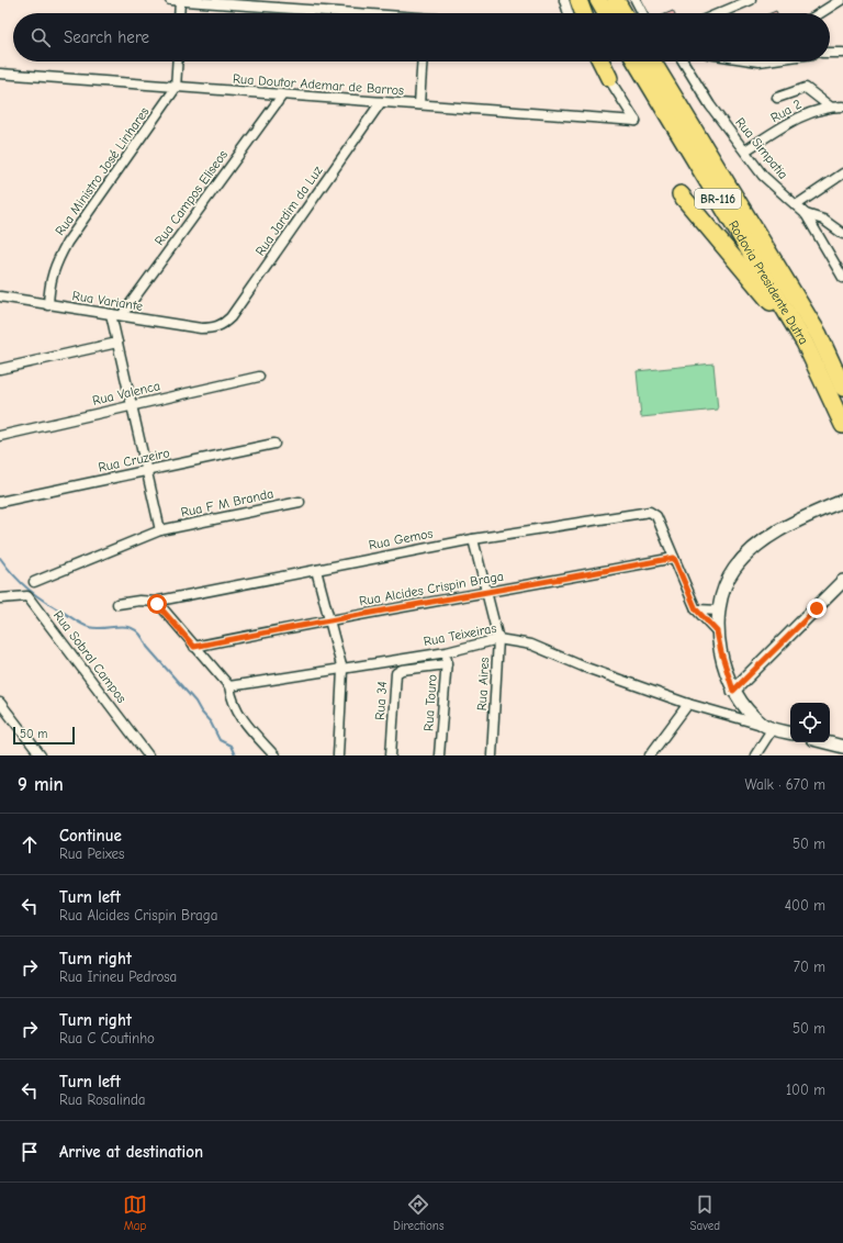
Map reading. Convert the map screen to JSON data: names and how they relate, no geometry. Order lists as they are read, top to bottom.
{
  "streets": {
    "highway": ["BR-116", "Rodovia Presidente Dutra"],
    "street": [
      "Rua Doutor Ademar de Barros",
      "Rua 2",
      "Rua Simpatia",
      "Rua Ministro José Linhares",
      "Rua Campos Eliseos",
      "Rua Jardim da Luz",
      "Rua Variante",
      "Rua Valenca",
      "Rua Cruzeiro",
      "Rua F M Branda",
      "Rua Gemos",
      "Rua Alcides Crispin Braga",
      "Rua Teixeiras",
      "Rua Sobral Campos",
      "Rua Aires",
      "Rua 34",
      "Rua Touro"
    ]
  },
  "crossings": [
    ["Rua Doutor Ademar de Barros", "Rua Ministro José Linhares"],
    ["Rua Doutor Ademar de Barros", "Rua Campos Eliseos"],
    ["Rua Doutor Ademar de Barros", "Rua Jardim da Luz"],
    ["Rua 2", "Rua Simpatia"],
    ["Rua Ministro José Linhares", "Rua Variante"],
    ["Rua Campos Eliseos", "Rua Variante"],
    ["Rua Jardim da Luz", "Rua Variante"],
    ["Rua Gemos", "Rua Alcides Crispin Braga"],
    ["Rua Gemos", "Rua Aires"],
    ["Rua Alcides Crispin Braga", "Rua Aires"],
    ["Rua Teixeiras", "Rua Aires"],
    ["Rua Teixeiras", "Rua Touro"],
    ["Rua 34", "Rua Touro"]
  ],
  "scale_bar": "50 m",
  "page": {
    "search": "Search here",
    "scale": "50 m",
    "heading": ["9 min", "Walk · 670 m"],
    "list": [
      ["Continue", "Rua Peixes", "50 m"],
      ["Turn left", "Rua Alcides Crispin Braga", "400 m"],
      ["Turn right", "Rua Irineu Pedrosa", "70 m"],
      ["Turn right", "Rua C Coutinho", "50 m"],
      ["Turn left", "Rua Rosalinda", "100 m"],
      "Arrive at destination"
    ],
    "nav": ["Map", "Directions", "Saved"]
  }
}
